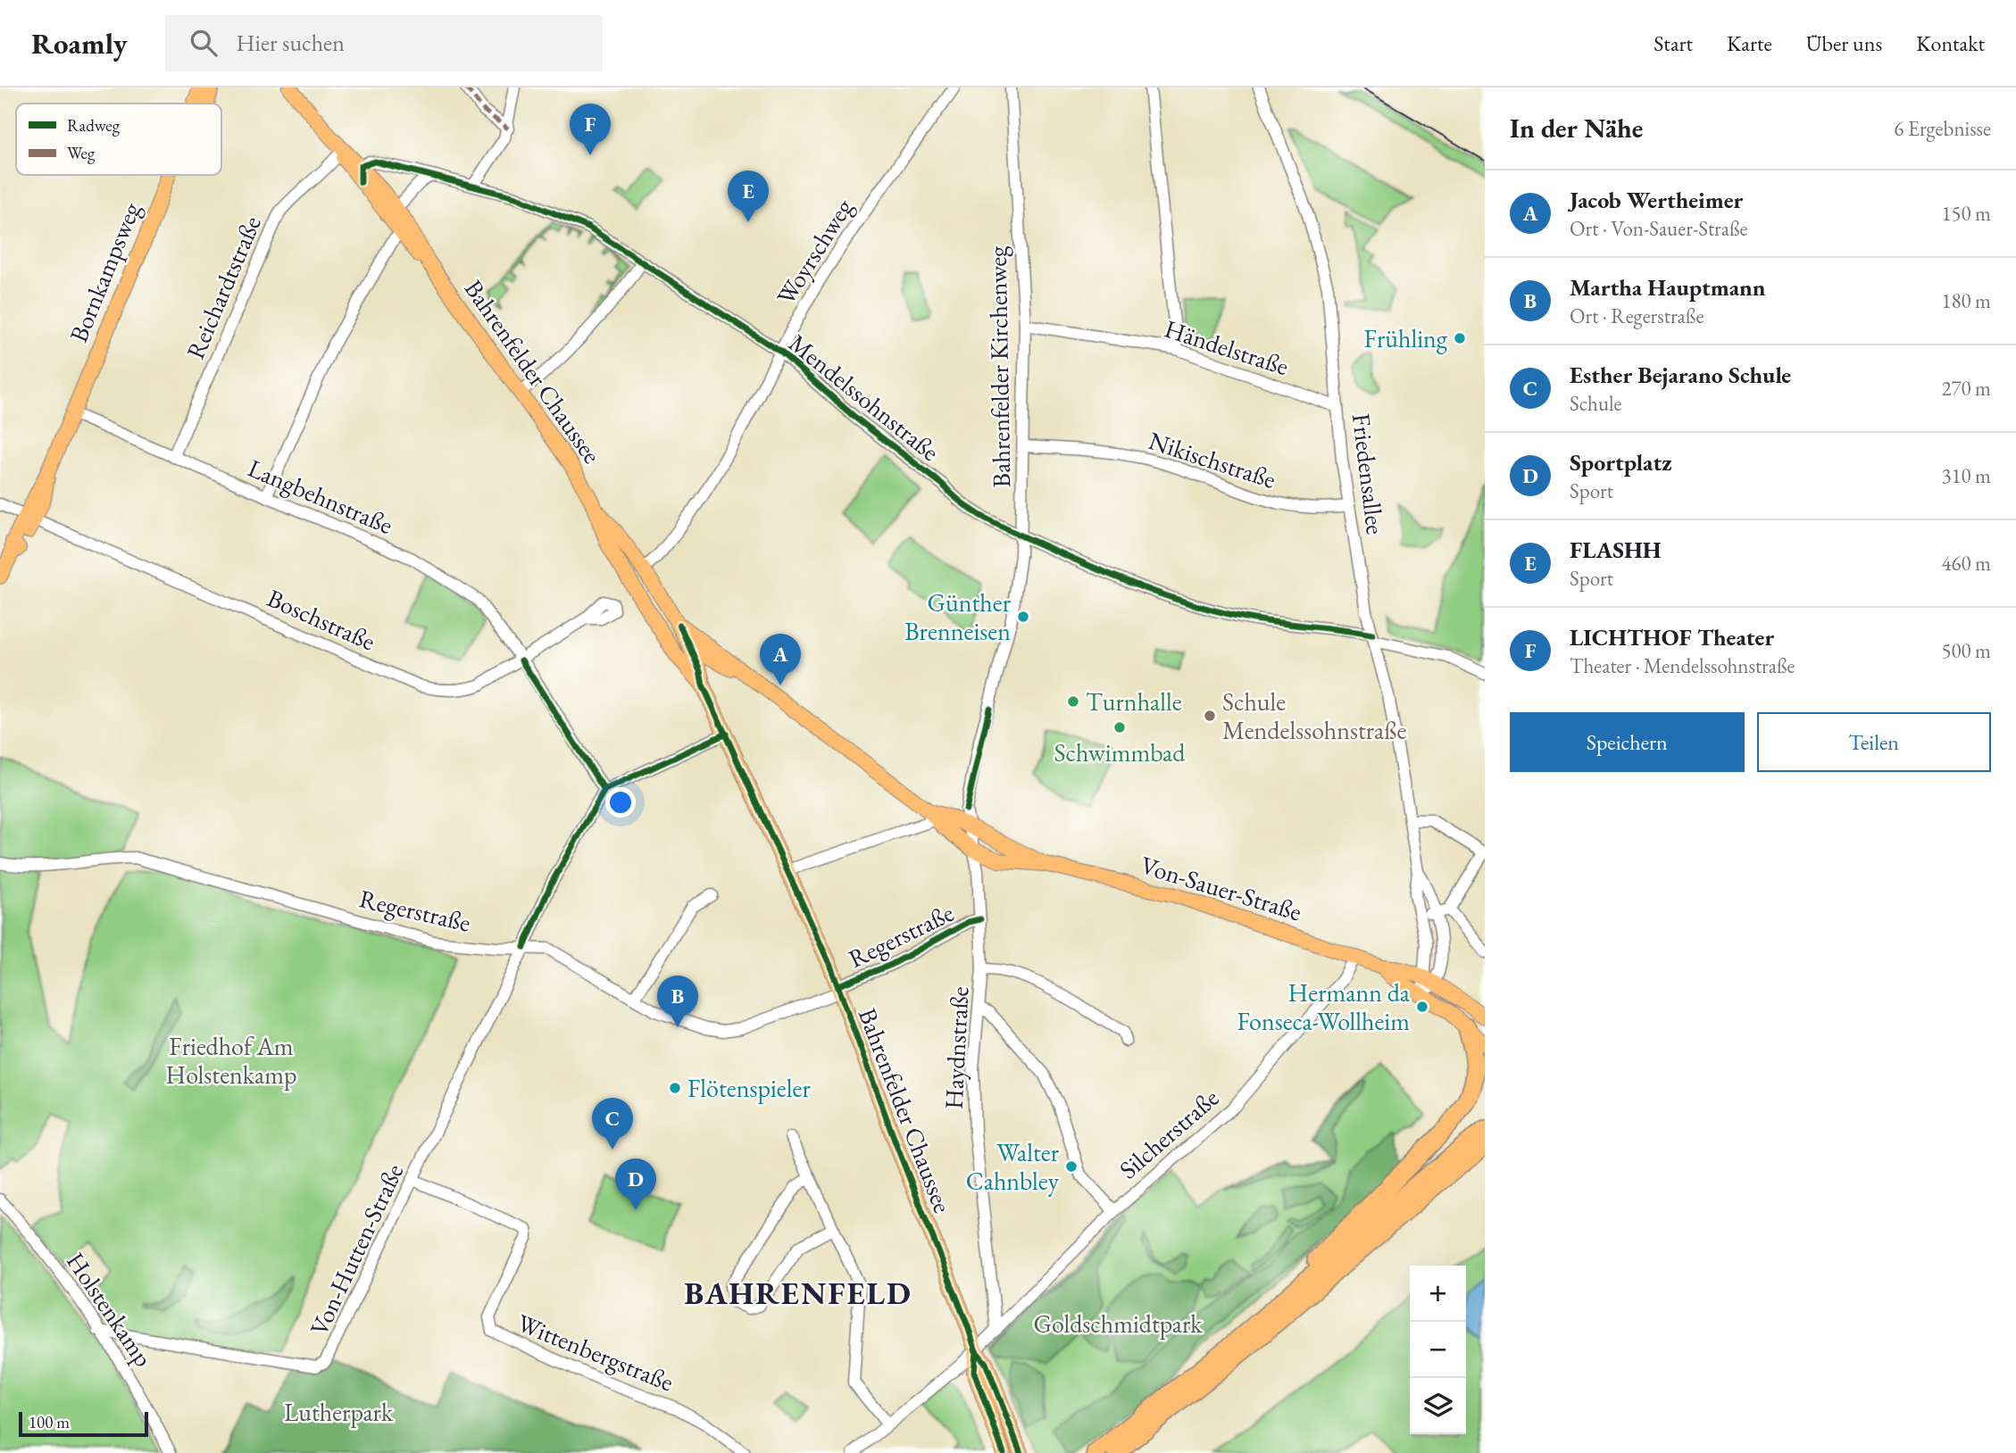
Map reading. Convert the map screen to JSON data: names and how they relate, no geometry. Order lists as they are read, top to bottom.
{
  "streets": {
    "main road": ["Bornkampsweg", "Bahrenfelder Chaussee", "Von-Sauer-Straße"],
    "street": [
      "Woyrschweg",
      "Reichardtstraße",
      "Händelstraße",
      "Bahrenfelder Kirchenweg",
      "Mendelssohnstraße",
      "Nikischstraße",
      "Friedensallee",
      "Langbehnstraße",
      "Boschstraße",
      "Regerstraße",
      "Haydnstraße",
      "Silcherstraße",
      "Von-Hutten-Straße",
      "Holstenkamp",
      "Wittenbergstraße"
    ]
  },
  "crossings": [
    ["Woyrschweg", "Bahrenfelder Chaussee"],
    ["Woyrschweg", "Mendelssohnstraße"],
    ["Bornkampsweg", "Langbehnstraße"],
    ["Bornkampsweg", "Boschstraße"],
    ["Reichardtstraße", "Bahrenfelder Chaussee"],
    ["Reichardtstraße", "Langbehnstraße"],
    ["Händelstraße", "Bahrenfelder Kirchenweg"],
    ["Händelstraße", "Friedensallee"],
    ["Bahrenfelder Kirchenweg", "Mendelssohnstraße"],
    ["Bahrenfelder Kirchenweg", "Nikischstraße"],
    ["Bahrenfelder Kirchenweg", "Von-Sauer-Straße"],
    ["Bahrenfelder Chaussee", "Mendelssohnstraße"],
    ["Bahrenfelder Chaussee", "Von-Sauer-Straße"],
    ["Bahrenfelder Chaussee", "Regerstraße"],
    ["Mendelssohnstraße", "Friedensallee"],
    ["Nikischstraße", "Friedensallee"],
    ["Friedensallee", "Von-Sauer-Straße"],
    ["Langbehnstraße", "Boschstraße"],
    ["Langbehnstraße", "Von-Hutten-Straße"],
    ["Von-Sauer-Straße", "Haydnstraße"],
    ["Von-Sauer-Straße", "Silcherstraße"],
    ["Regerstraße", "Haydnstraße"],
    ["Regerstraße", "Von-Hutten-Straße"],
    ["Haydnstraße", "Silcherstraße"],
    ["Von-Hutten-Straße", "Holstenkamp"],
    ["Von-Hutten-Straße", "Wittenbergstraße"]
  ],
  "districts": ["BAHRENFELD"],
  "parks": ["Friedhof Am Holstenkamp", "Goldschmidtpark", "Lutherpark"],
  "places": [
    "Frühling",
    "Günther Brenneisen",
    "Turnhalle",
    "Schule Mendelssohnstraße",
    "Schwimmbad",
    "Hermann da Fonseca-Wollheim",
    "Flötenspieler",
    "Walter Cahnbley"
  ],
  "legend": ["Radweg", "Weg"],
  "scale_bar": "100 m",
  "page": {
    "header": "Roamly",
    "search": "Hier suchen",
    "nav": [
      "Start",
      "Karte",
      "Über uns",
      "Kontakt"
    ],
    "heading": ["In der Nähe", "6 Ergebnisse"],
    "pins": [
      "F",
      "E",
      "A",
      "B",
      "C",
      "D"
    ],
    "list": [
      {
        "mark": "A",
        "name": "Jacob Wertheimer",
        "note": "Ort · Von-Sauer-Straße",
        "value": "150 m"
      },
      {
        "mark": "B",
        "name": "Martha Hauptmann",
        "note": "Ort · Regerstraße",
        "value": "180 m"
      },
      {
        "mark": "C",
        "name": "Esther Bejarano Schule",
        "note": "Schule",
        "value": "270 m"
      },
      {
        "mark": "D",
        "name": "Sportplatz",
        "note": "Sport",
        "value": "310 m"
      },
      {
        "mark": "E",
        "name": "FLASHH",
        "note": "Sport",
        "value": "460 m"
      },
      {
        "mark": "F",
        "name": "LICHTHOF Theater",
        "note": "Theater · Mendelssohnstraße",
        "value": "500 m"
      }
    ],
    "buttons": ["Speichern", "Teilen"],
    "map_buttons": ["+", "−"],
    "scale": "100 m"
  }
}
